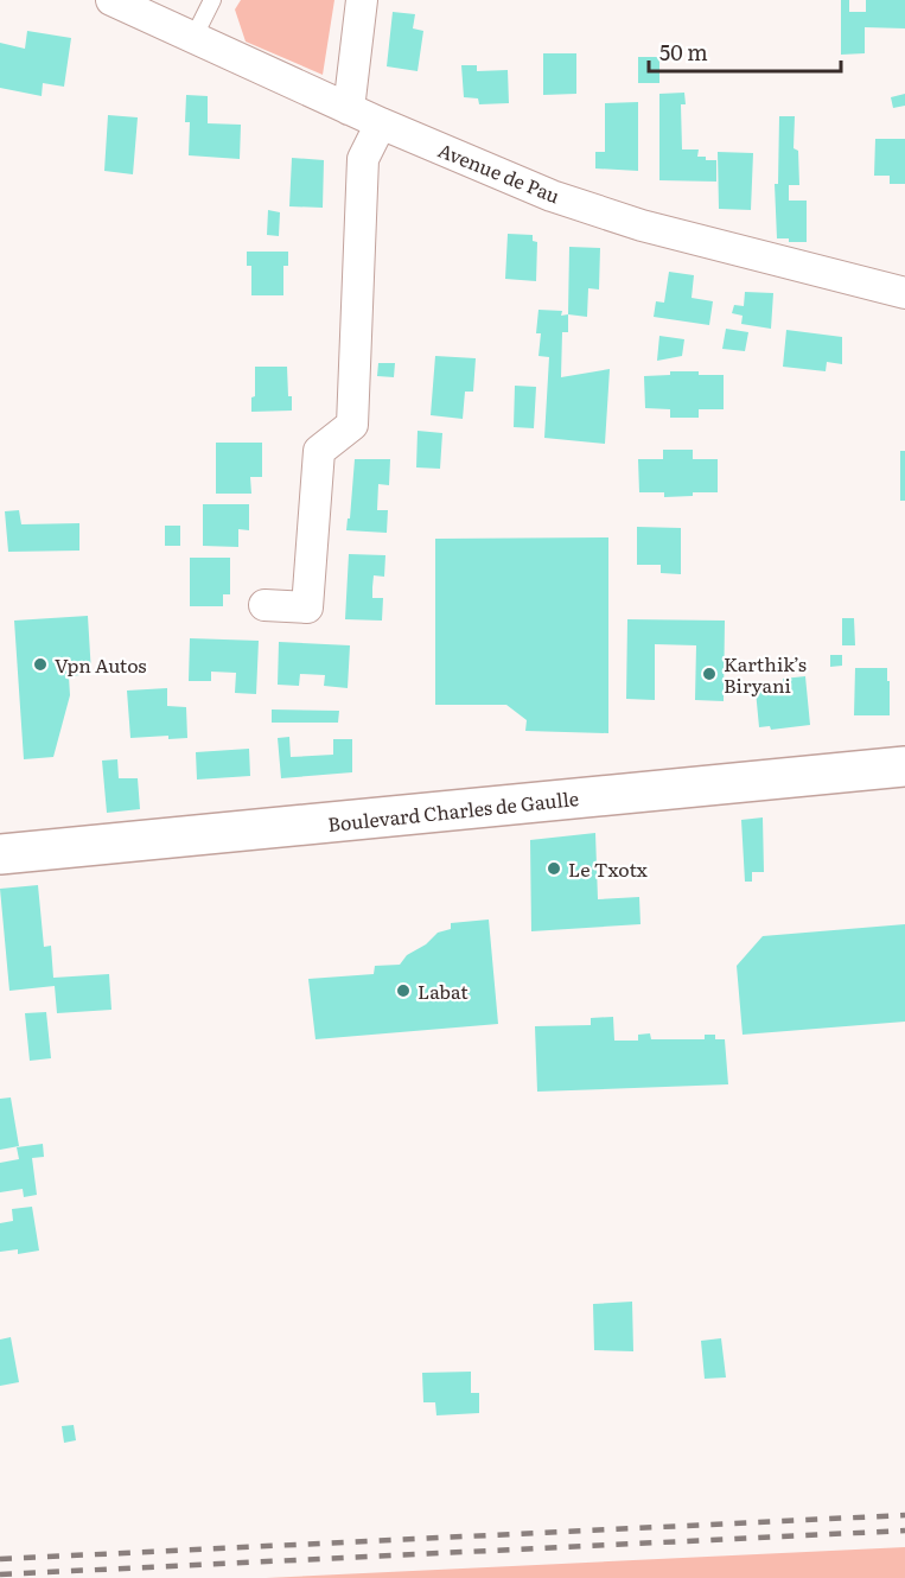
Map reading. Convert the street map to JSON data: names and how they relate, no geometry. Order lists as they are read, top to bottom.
{
  "streets": {
    "main road": ["Boulevard Charles de Gaulle"],
    "street": ["Avenue de Pau"]
  },
  "places": [
    "Vpn Autos",
    "Karthik’s Biryani",
    "Le Txotx",
    "Labat"
  ],
  "scale_bar": "50 m"
}
